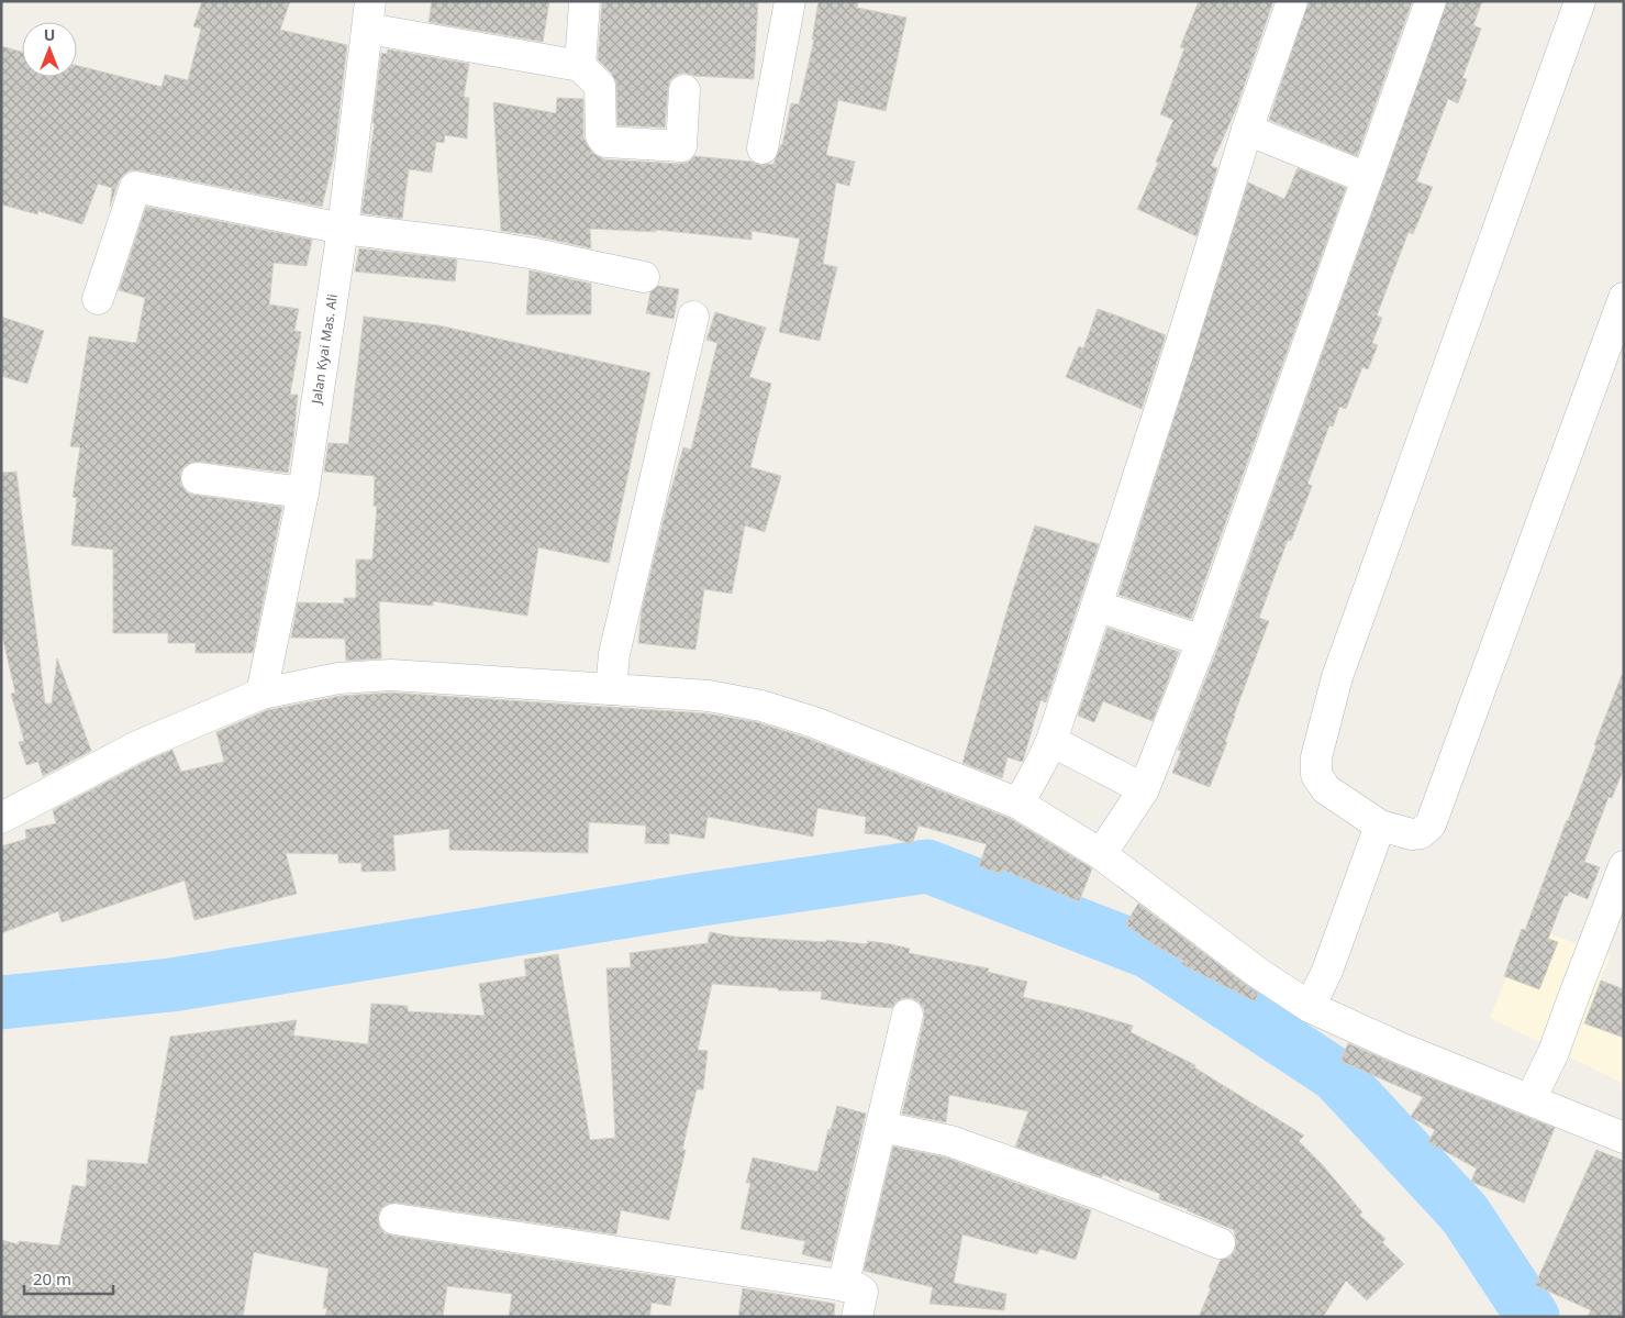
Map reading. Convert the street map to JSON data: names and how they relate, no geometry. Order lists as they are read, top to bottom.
{
  "streets": {
    "street": ["Jalan Kyai Mas. Ali"]
  },
  "scale_bar": "20 m",
  "north": "top"
}
